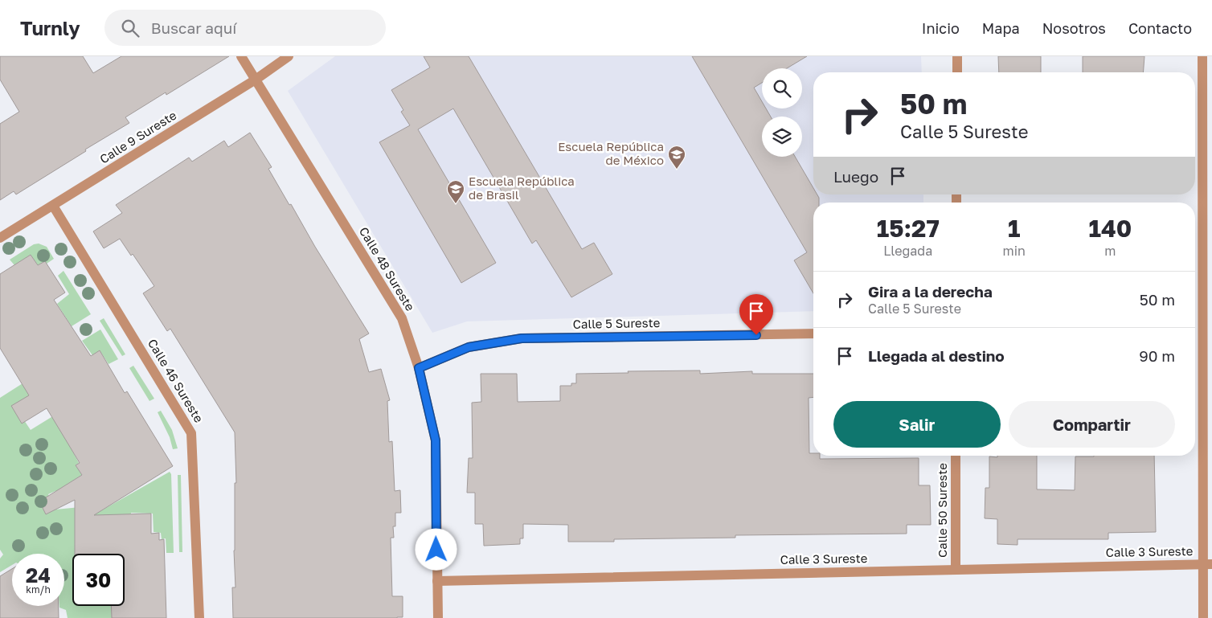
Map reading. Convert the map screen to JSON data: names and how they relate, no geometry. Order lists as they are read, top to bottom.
{
  "streets": {
    "street": [
      "Calle 9 Sureste",
      "Calle 48 Sureste",
      "Calle 5 Sureste",
      "Calle 46 Sureste",
      "Calle 50 Sureste",
      "Calle 3 Sureste"
    ]
  },
  "crossings": [
    ["Calle 9 Sureste", "Calle 48 Sureste"],
    ["Calle 9 Sureste", "Calle 46 Sureste"],
    ["Calle 48 Sureste", "Calle 5 Sureste"],
    ["Calle 48 Sureste", "Calle 3 Sureste"],
    ["Calle 50 Sureste", "Calle 3 Sureste"]
  ],
  "places": {
    "school or university": ["Escuela República de México", "Escuela República de Brasil"]
  },
  "page": {
    "header": "Turnly",
    "search": "Buscar aquí",
    "nav": [
      "Inicio",
      "Mapa",
      "Nosotros",
      "Contacto"
    ],
    "turn": ["50 m", "Calle 5 Sureste"],
    "then": "Luego",
    "eta": [
      "15:27",
      "Llegada",
      "1",
      "min",
      "140",
      "m"
    ],
    "list": [
      {
        "name": "Gira a la derecha",
        "note": "Calle 5 Sureste",
        "value": "50 m"
      },
      {
        "name": "Llegada al destino",
        "value": "90 m"
      }
    ],
    "buttons": ["Salir", "Compartir"],
    "speed": "24 km/h",
    "limit": "30"
  }
}
